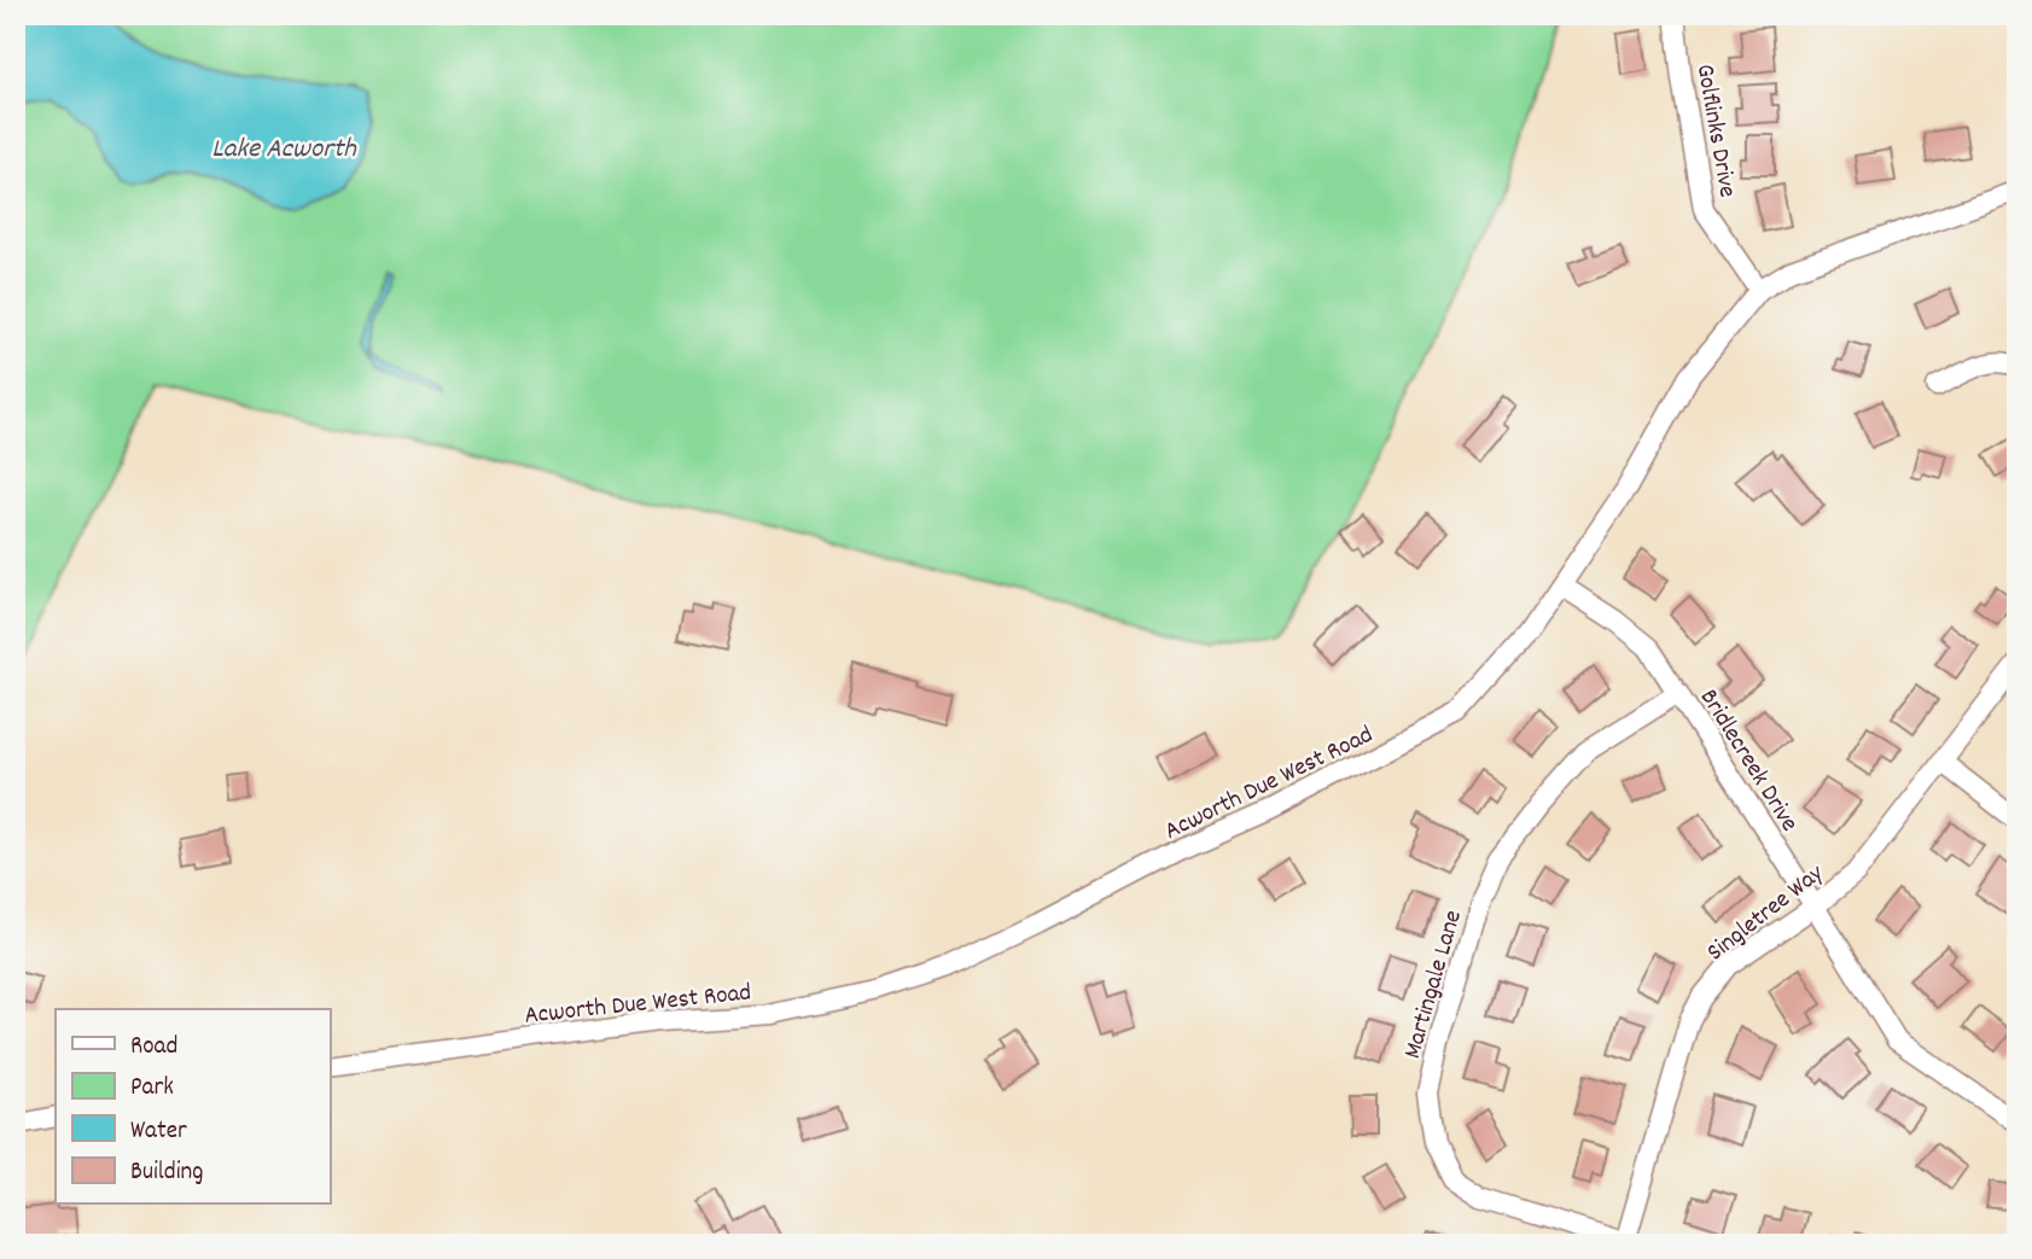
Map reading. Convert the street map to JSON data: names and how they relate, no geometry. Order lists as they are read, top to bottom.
{
  "streets": {
    "street": [
      "Golflinks Drive",
      "Bridlecreek Drive",
      "Acworth Due West Road",
      "Singletree Way",
      "Martingale Lane"
    ]
  },
  "crossings": [
    ["Golflinks Drive", "Acworth Due West Road"],
    ["Bridlecreek Drive", "Acworth Due West Road"],
    ["Bridlecreek Drive", "Singletree Way"],
    ["Bridlecreek Drive", "Martingale Lane"],
    ["Singletree Way", "Martingale Lane"]
  ],
  "water": ["Lake Acworth"],
  "legend": [
    "Road",
    "Park",
    "Water",
    "Building"
  ]
}
